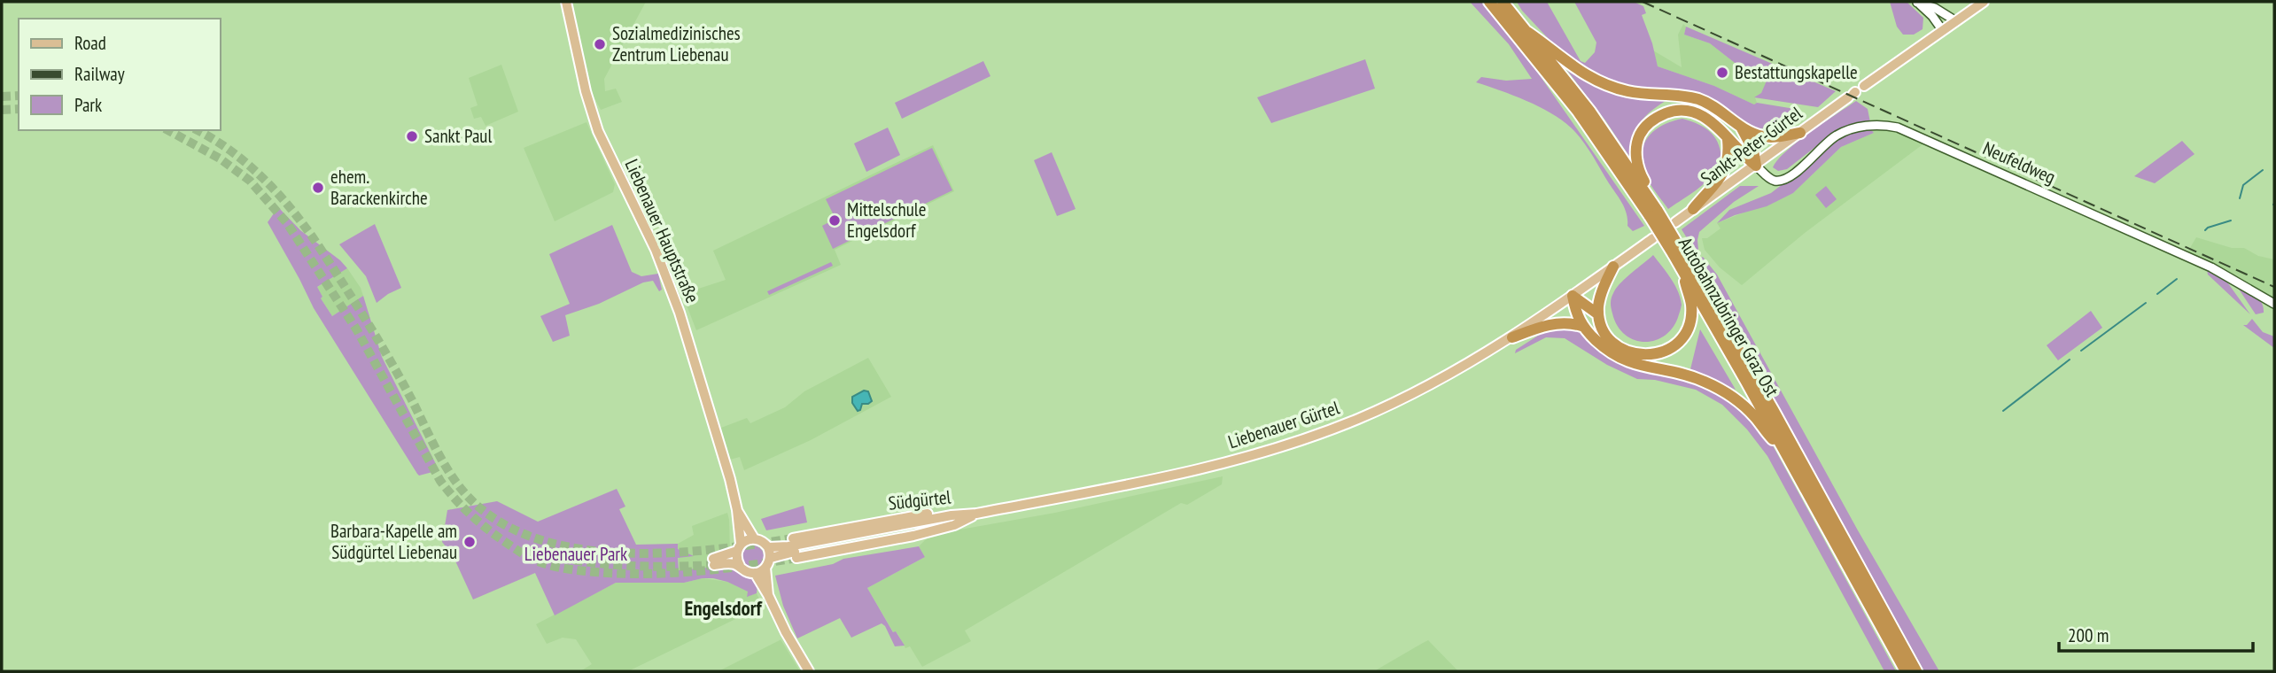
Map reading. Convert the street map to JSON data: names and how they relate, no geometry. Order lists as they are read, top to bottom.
{
  "streets": {
    "highway": ["Autobahnzubringer Graz Ost"],
    "main road": [
      "Sankt-Peter-Gürtel",
      "Liebenauer Hauptstraße",
      "Liebenauer Gürtel",
      "Südgürtel"
    ],
    "street": ["Neufeldweg"]
  },
  "crossings": [
    ["Sankt-Peter-Gürtel", "Neufeldweg"],
    ["Liebenauer Gürtel", "Südgürtel"]
  ],
  "districts": ["Engelsdorf"],
  "parks": ["Liebenauer Park"],
  "places": [
    "Sozialmedizinisches Zentrum Liebenau",
    "Bestattungskapelle",
    "Sankt Paul",
    "ehem. Barackenkirche",
    "Mittelschule Engelsdorf",
    "Barbara-Kapelle am Südgürtel Liebenau"
  ],
  "legend": ["Road", "Railway", "Park"],
  "scale_bar": "200 m"
}
